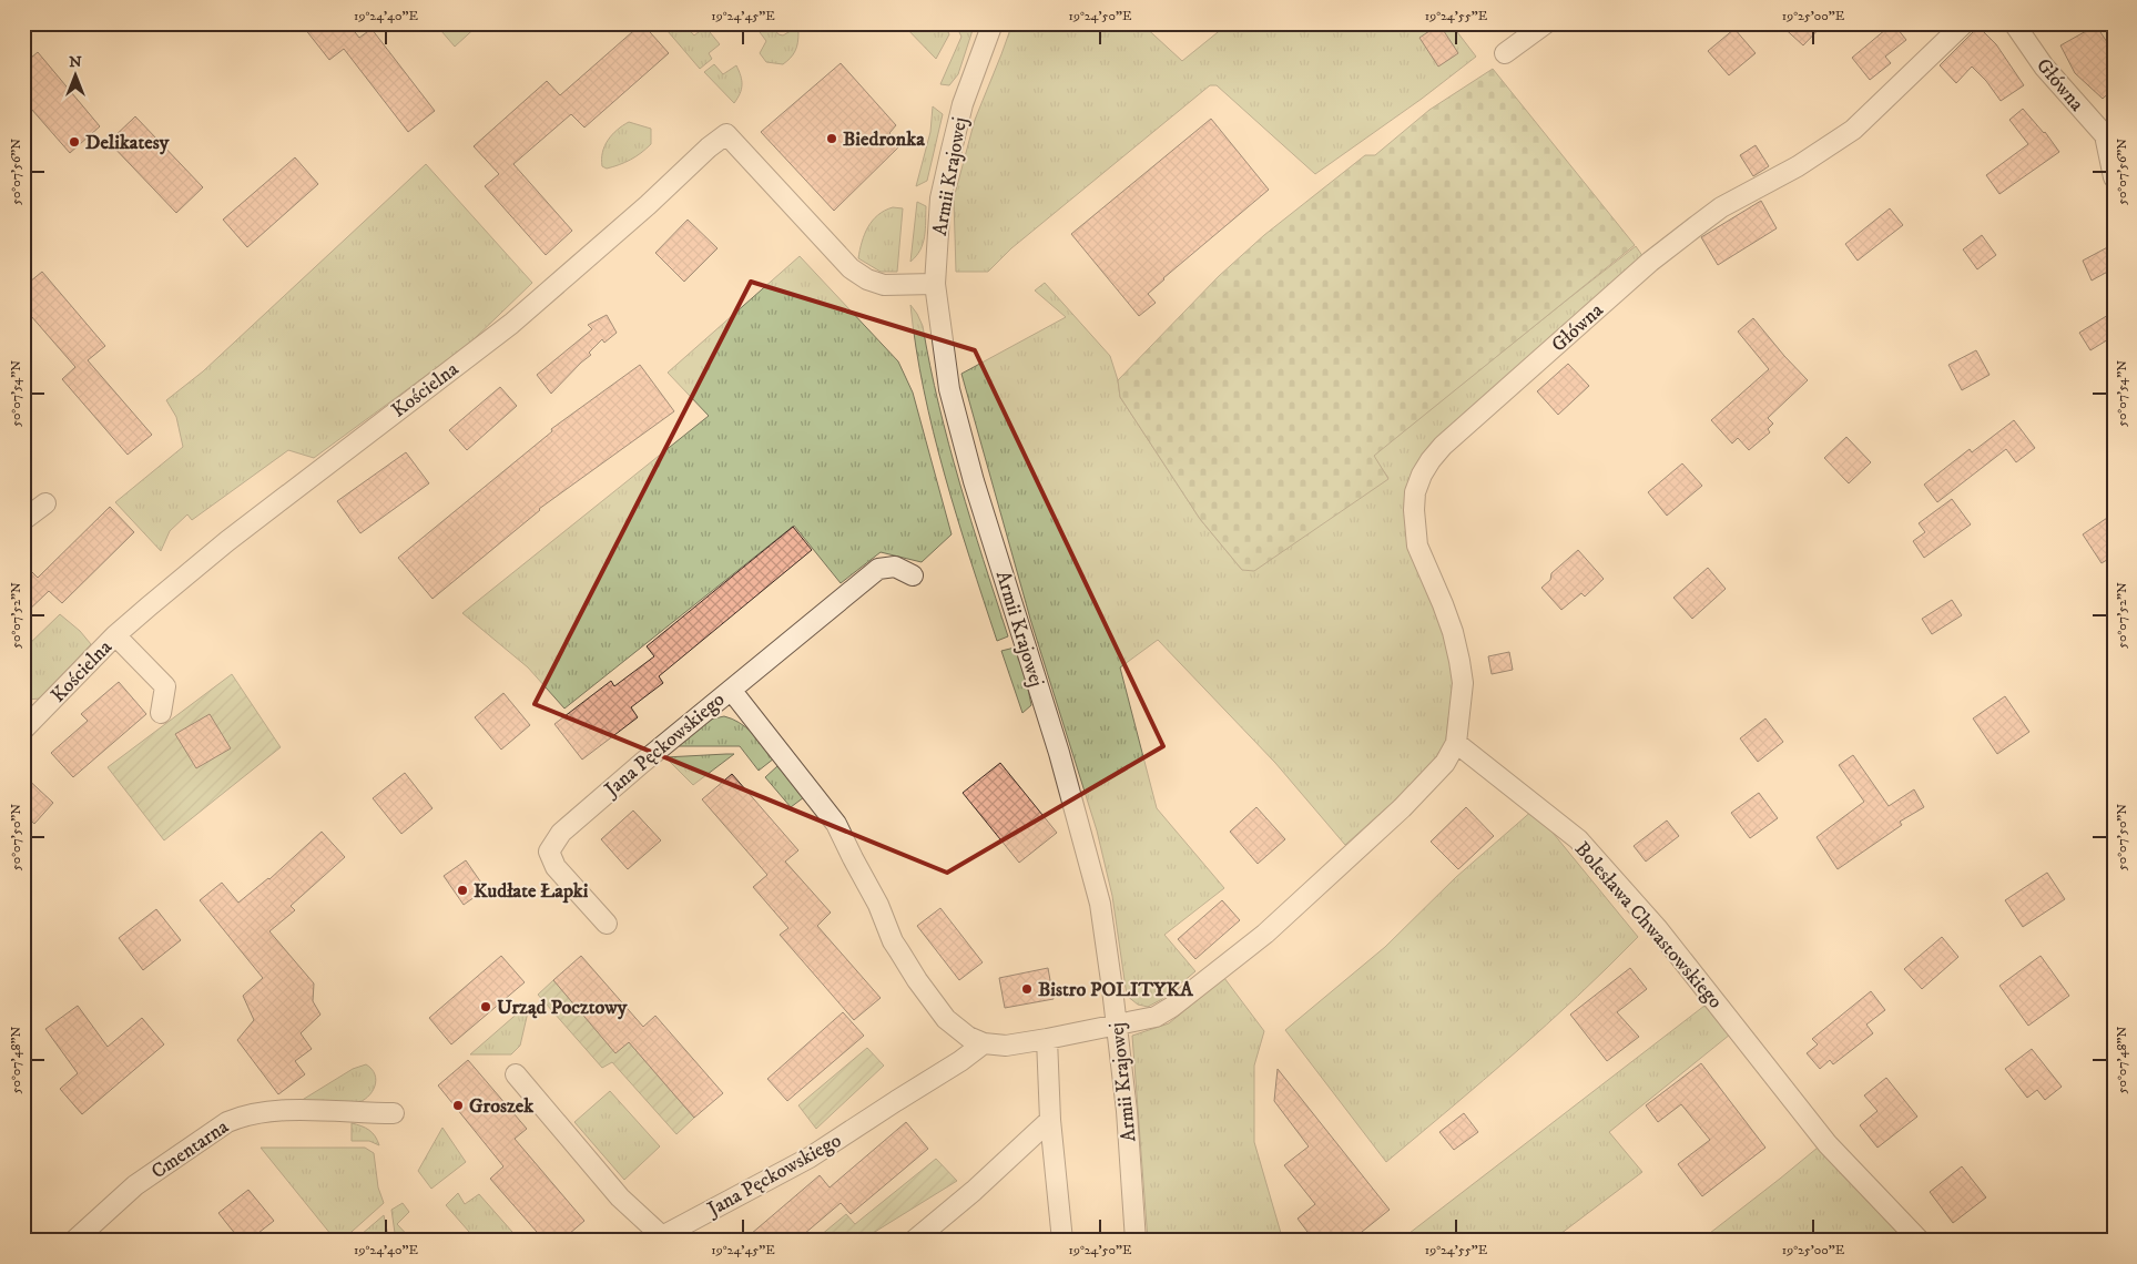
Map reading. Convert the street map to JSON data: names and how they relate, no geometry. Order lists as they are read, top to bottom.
{
  "streets": {
    "street": [
      "Główna",
      "Armii Krajowej",
      "Kościelna",
      "Jana Pęckowskiego",
      "Bolesława Chwastowskiego",
      "Cmentarna"
    ]
  },
  "crossings": [
    ["Główna", "Bolesława Chwastowskiego"],
    ["Armii Krajowej", "Kościelna"],
    ["Armii Krajowej", "Jana Pęckowskiego"]
  ],
  "places": [
    "Biedronka",
    "Delikatesy",
    "Kudłate Łapki",
    "Bistro POLITYKA",
    "Urząd Pocztowy",
    "Groszek"
  ],
  "north": "top",
  "coordinates": [
    "19°24'40\"E",
    "19°24'45\"E",
    "19°24'50\"E",
    "19°24'55\"E",
    "19°25'00\"E",
    "50°07'56\"N",
    "50°07'54\"N",
    "50°07'52\"N",
    "50°07'50\"N",
    "50°07'48\"N"
  ]
}
